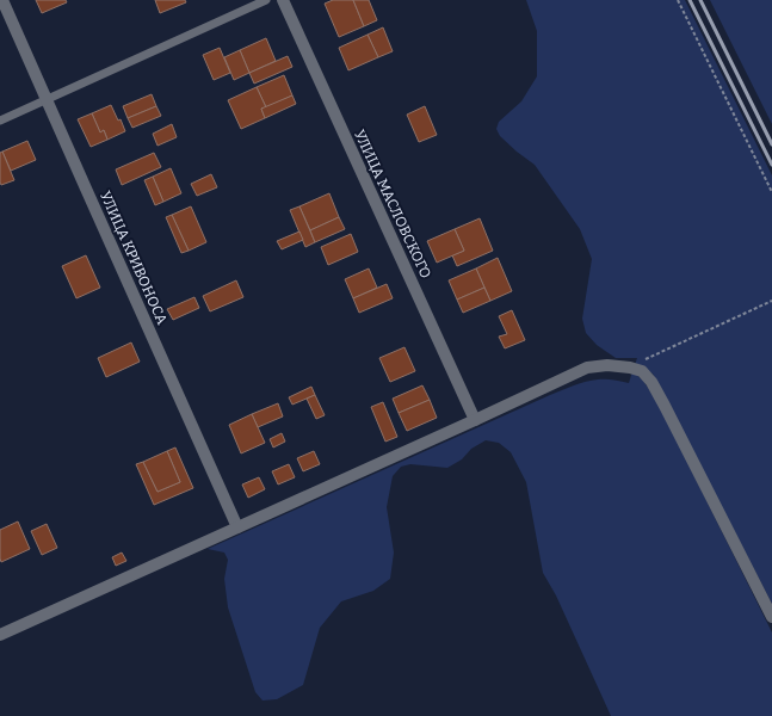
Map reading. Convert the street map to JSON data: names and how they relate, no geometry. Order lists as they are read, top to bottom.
{
  "streets": {
    "street": ["УЛИЦА МАСЛОВСКОГО", "УЛИЦА КРИВОНОСА"]
  }
}
